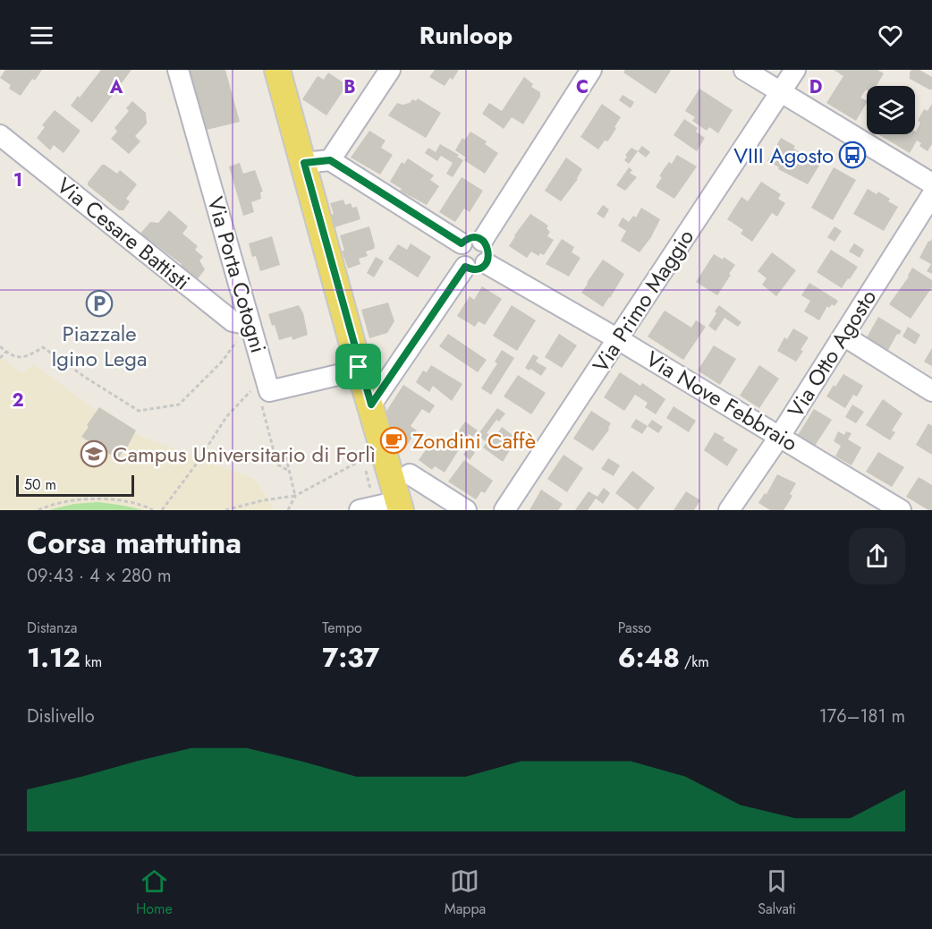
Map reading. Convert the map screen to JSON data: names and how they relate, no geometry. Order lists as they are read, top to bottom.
{
  "streets": {
    "street": [
      "Via Cesare Battisti",
      "Via Porta Cotogni",
      "Via Primo Maggio",
      "Via Otto Agosto",
      "Via Nove Febbraio"
    ]
  },
  "crossings": [
    ["Via Cesare Battisti", "Via Porta Cotogni"],
    ["Via Primo Maggio", "Via Nove Febbraio"],
    ["Via Otto Agosto", "Via Nove Febbraio"]
  ],
  "places": {
    "bus stop": ["VIII Agosto"],
    "parking": ["Piazzale Igino Lega"],
    "cafe": ["Zondini Caffè"],
    "school or university": ["Campus Universitario di Forlì"]
  },
  "scale_bar": "50 m",
  "page": {
    "header": "Runloop",
    "scale": "50 m",
    "heading": ["Corsa mattutina", "09:43 · 4 × 280 m"],
    "stats": [
      ["Distanza", "1.12 km"],
      ["Tempo", "7:37"],
      ["Passo", "6:48 /km"]
    ],
    "chart": ["Dislivello", "176–181 m"],
    "tabs": ["Home", "Mappa", "Salvati"]
  },
  "grid": {
    "columns": [
      "A",
      "B",
      "C",
      "D"
    ],
    "rows": ["1", "2"]
  }
}
